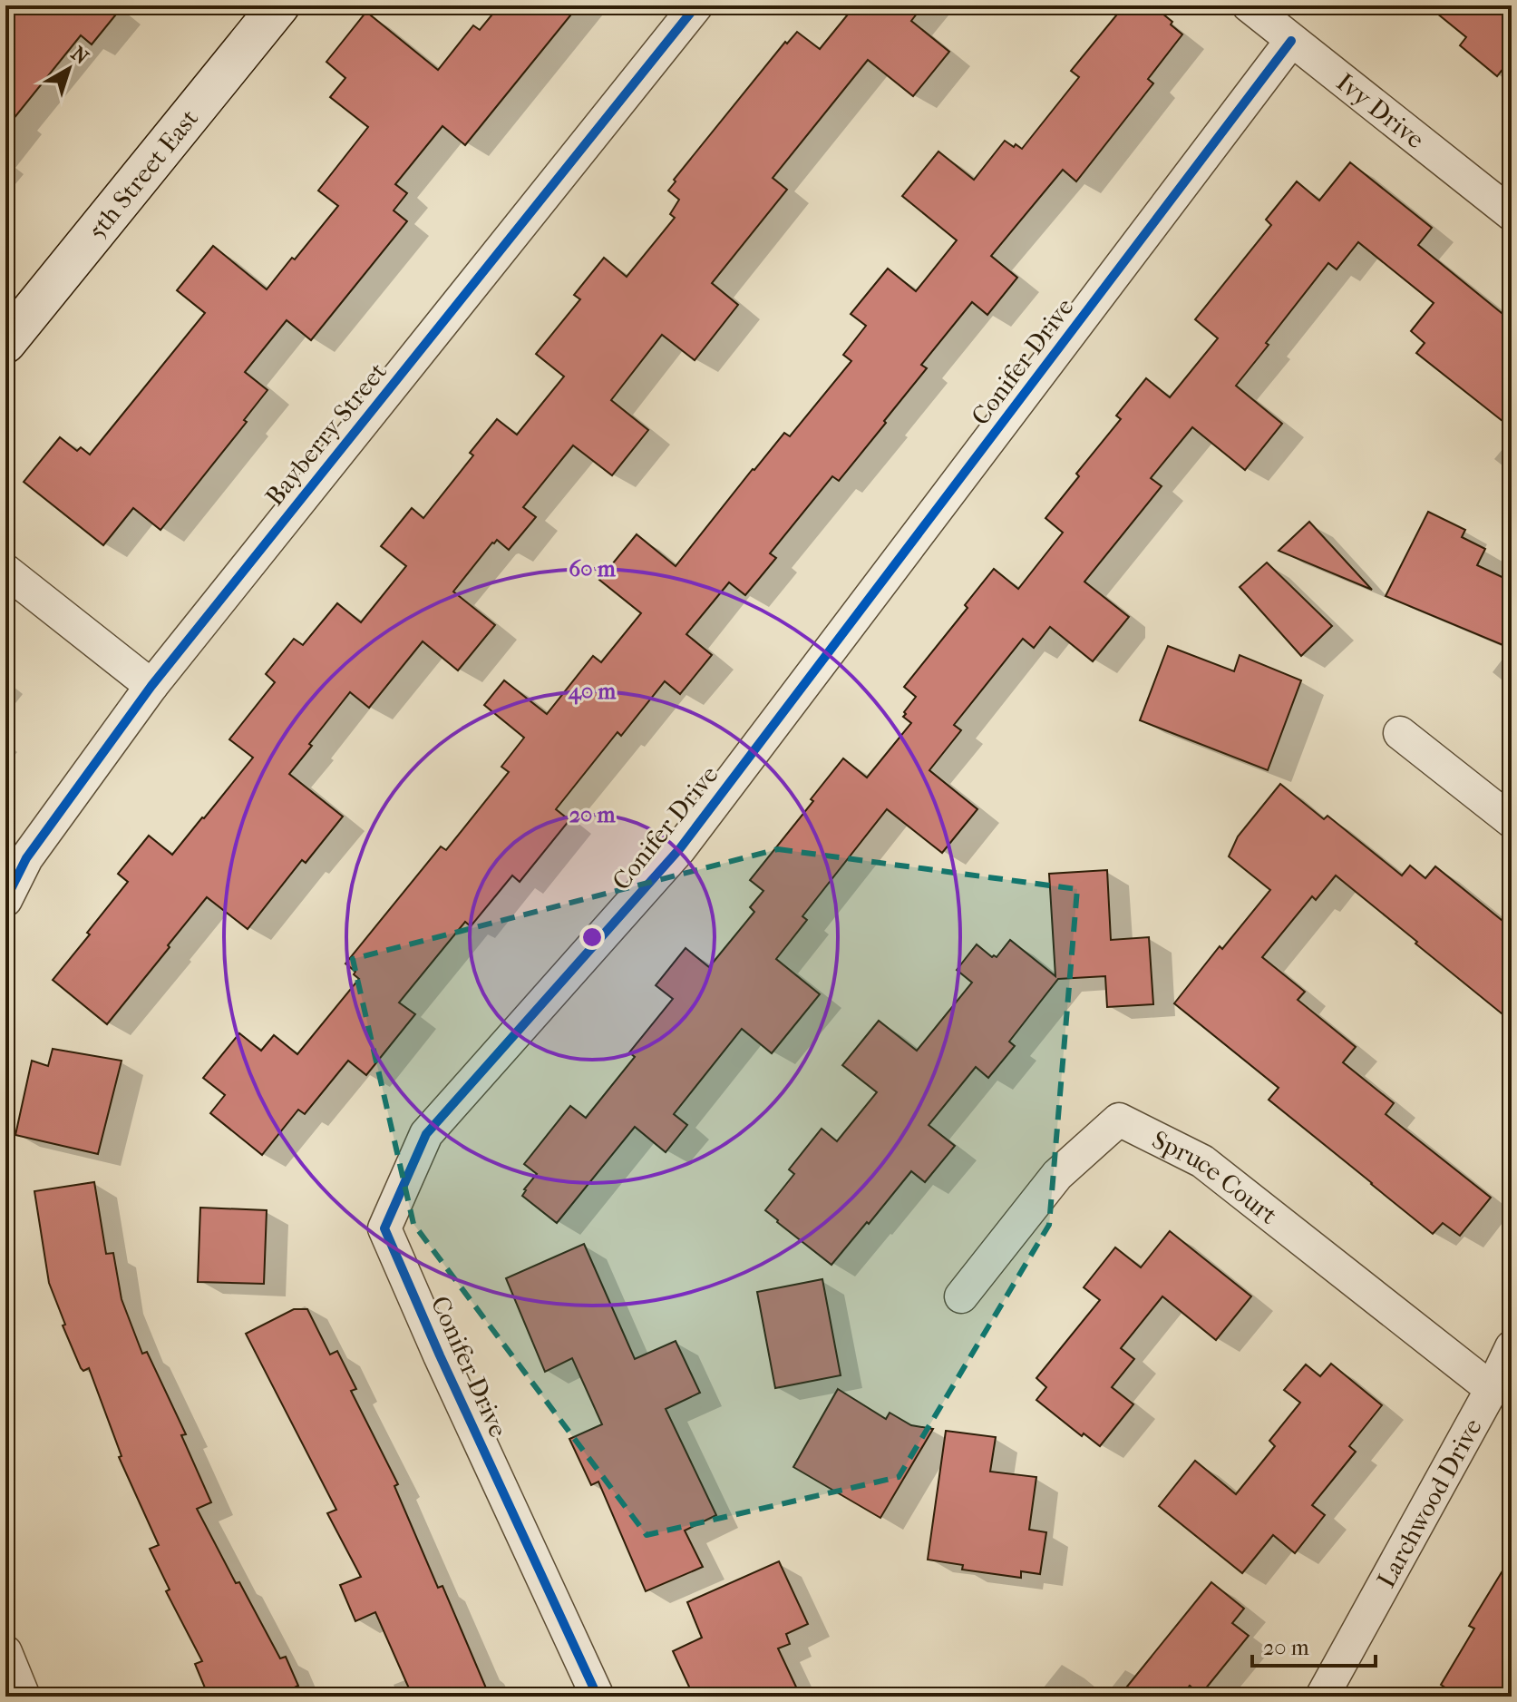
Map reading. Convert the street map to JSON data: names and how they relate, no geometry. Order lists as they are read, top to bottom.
{
  "streets": {
    "street": [
      "Ivy Drive",
      "5th Street East",
      "Conifer Drive",
      "Bayberry Street",
      "Spruce Court",
      "Larchwood Drive"
    ]
  },
  "crossings": [
    ["Ivy Drive", "Conifer Drive"],
    ["Spruce Court", "Larchwood Drive"]
  ],
  "scale_bar": "20 m",
  "north": "top right",
  "rings": ["60 m", "40 m", "20 m"]
}
